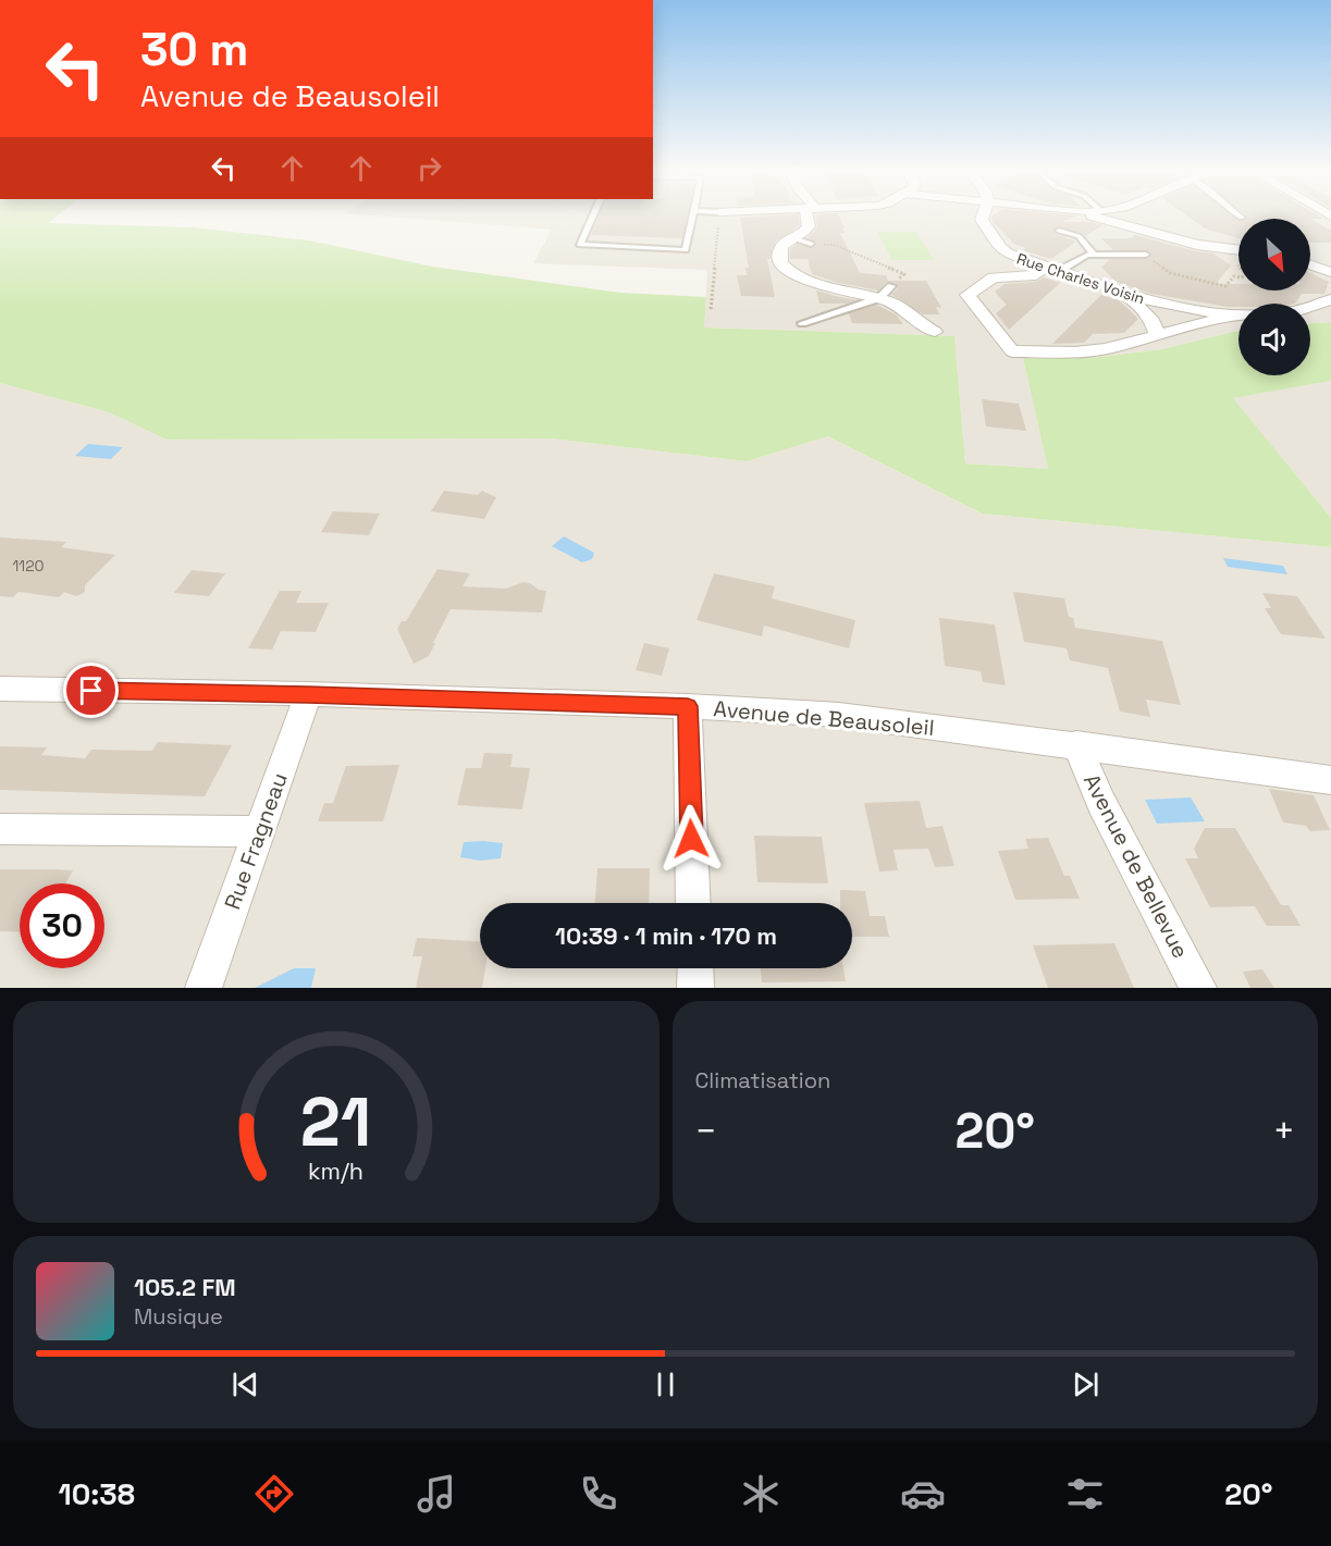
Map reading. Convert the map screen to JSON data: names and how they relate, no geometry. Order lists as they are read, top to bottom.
{
  "streets": {
    "street": [
      "Rue Charles Voisin",
      "Avenue de Beausoleil",
      "Rue Fragneau",
      "Avenue de Bellevue"
    ]
  },
  "crossings": [
    ["Avenue de Beausoleil", "Rue Fragneau"],
    ["Avenue de Beausoleil", "Avenue de Bellevue"]
  ],
  "house_numbers": ["1120"],
  "north": "bottom right",
  "page": {
    "turn": ["30 m", "Avenue de Beausoleil"],
    "limit": "30",
    "trip": "10:39 · 1 min · 170 m",
    "tile": "Climatisation",
    "heat": ["−", "20°", "+"],
    "song": ["105.2 FM", "Musique"],
    "tabs": ["10:38", "20°"],
    "gauge": ["21", "km/h"]
  }
}
